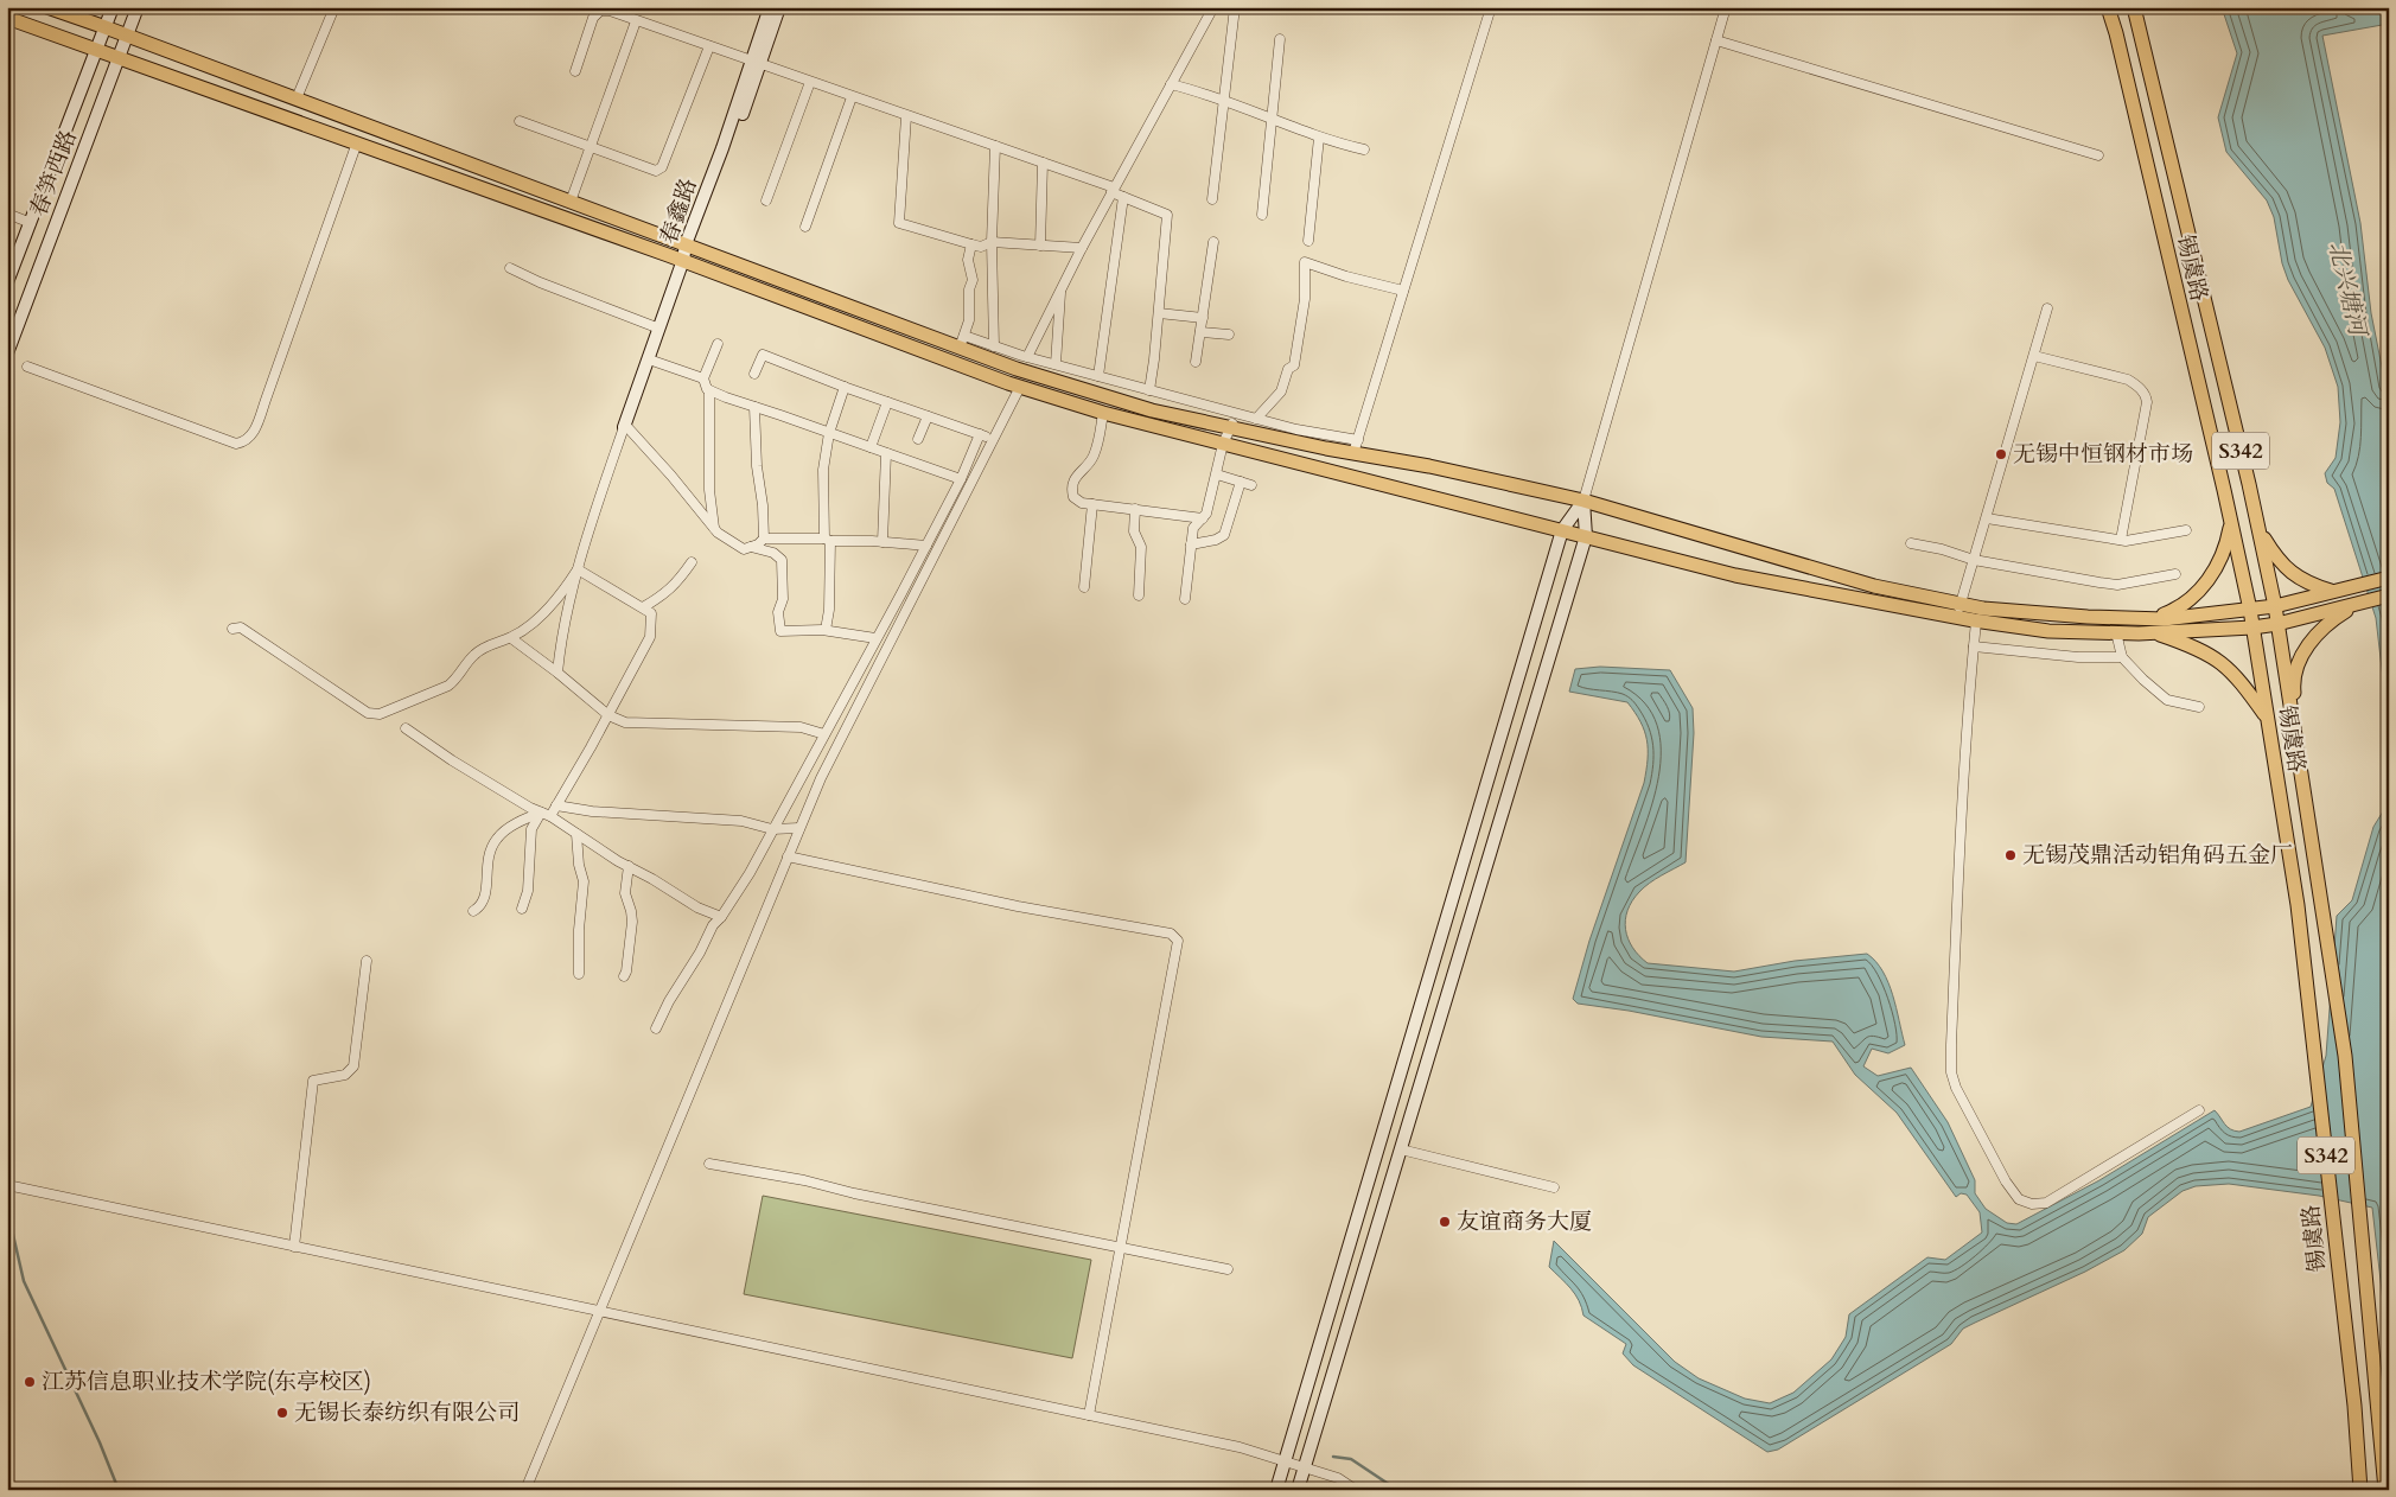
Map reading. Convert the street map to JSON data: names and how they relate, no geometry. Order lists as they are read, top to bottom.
{
  "streets": {
    "main road": [
      "春笋西路",
      "春鑫路",
      "锡虞路",
      "S342"
    ]
  },
  "water": ["北兴塘河"],
  "places": [
    "无锡中恒钢材市场",
    "无锡茂鼎活动铝角码五金厂",
    "友谊商务大厦",
    "江苏信息职业技术学院(东亭校区)",
    "无锡长泰纺织有限公司"
  ]
}
